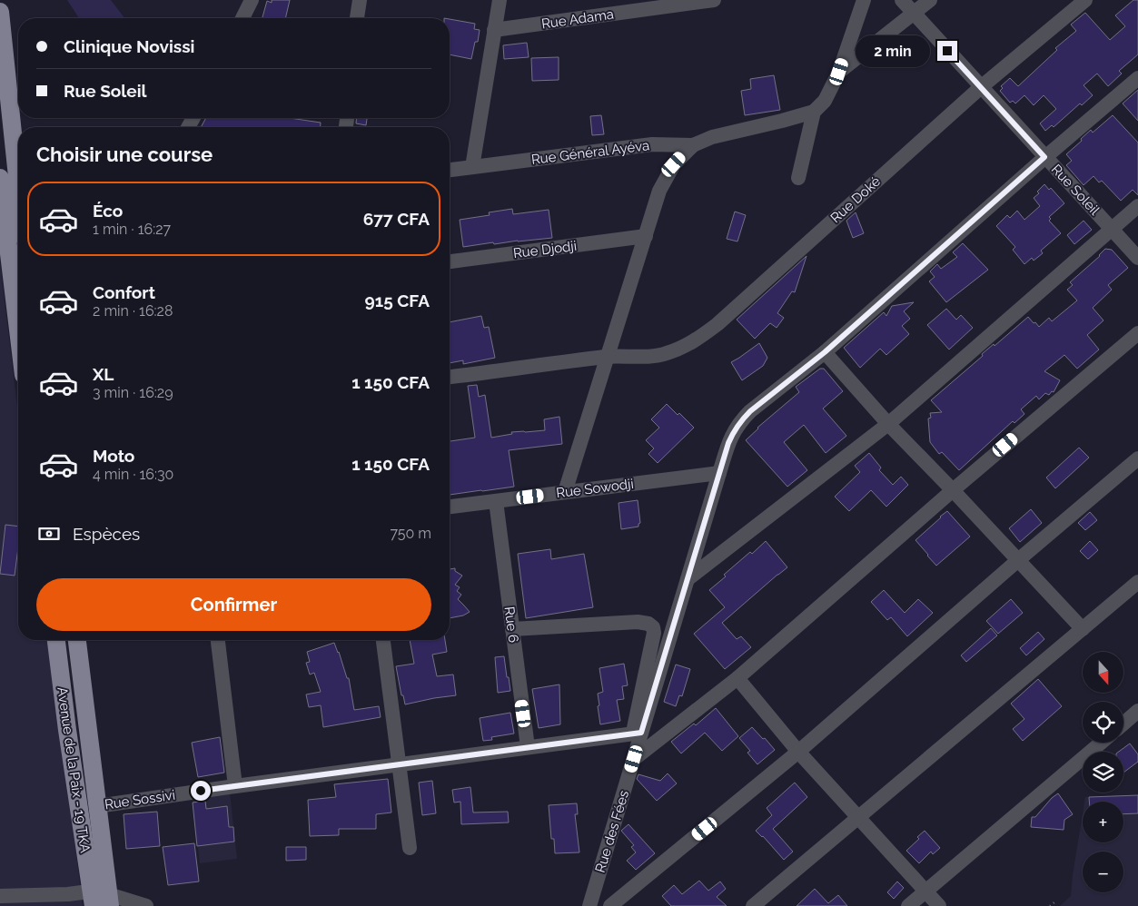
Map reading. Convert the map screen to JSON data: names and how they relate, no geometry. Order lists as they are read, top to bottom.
{
  "streets": {
    "main road": ["Avenue de la Paix - 19 TKA"],
    "street": [
      "Rue Adama",
      "Rue Général Ayéva",
      "Rue Soleil",
      "Rue Doké",
      "Rue Djodji",
      "Rue Sowodji",
      "Rue 6",
      "Rue Sossivi",
      "Rue des Fées"
    ]
  },
  "crossings": [
    ["Rue Soleil", "Rue Doké"],
    ["Rue Soleil", "Rue des Fées"],
    ["Rue Sowodji", "Rue 6"],
    ["Rue Sowodji", "Rue des Fées"],
    ["Rue 6", "Rue Sossivi"],
    ["Avenue de la Paix - 19 TKA", "Rue Sossivi"],
    ["Rue Sossivi", "Rue des Fées"]
  ],
  "north": "bottom",
  "page": {
    "banner": ["Clinique Novissi", "Rue Soleil"],
    "bubble": "2 min",
    "heading": "Choisir une course",
    "list": [
      {
        "name": "Éco",
        "note": "1 min · 16:27",
        "value": "677 CFA"
      },
      {
        "name": "Confort",
        "note": "2 min · 16:28",
        "value": "915 CFA"
      },
      {
        "name": "XL",
        "note": "3 min · 16:29",
        "value": "1 150 CFA"
      },
      {
        "name": "Moto",
        "note": "4 min · 16:30",
        "value": "1 150 CFA"
      }
    ],
    "pay": ["Espèces", "750 m"],
    "buttons": "Confirmer",
    "map_buttons": ["+", "−"]
  }
}
